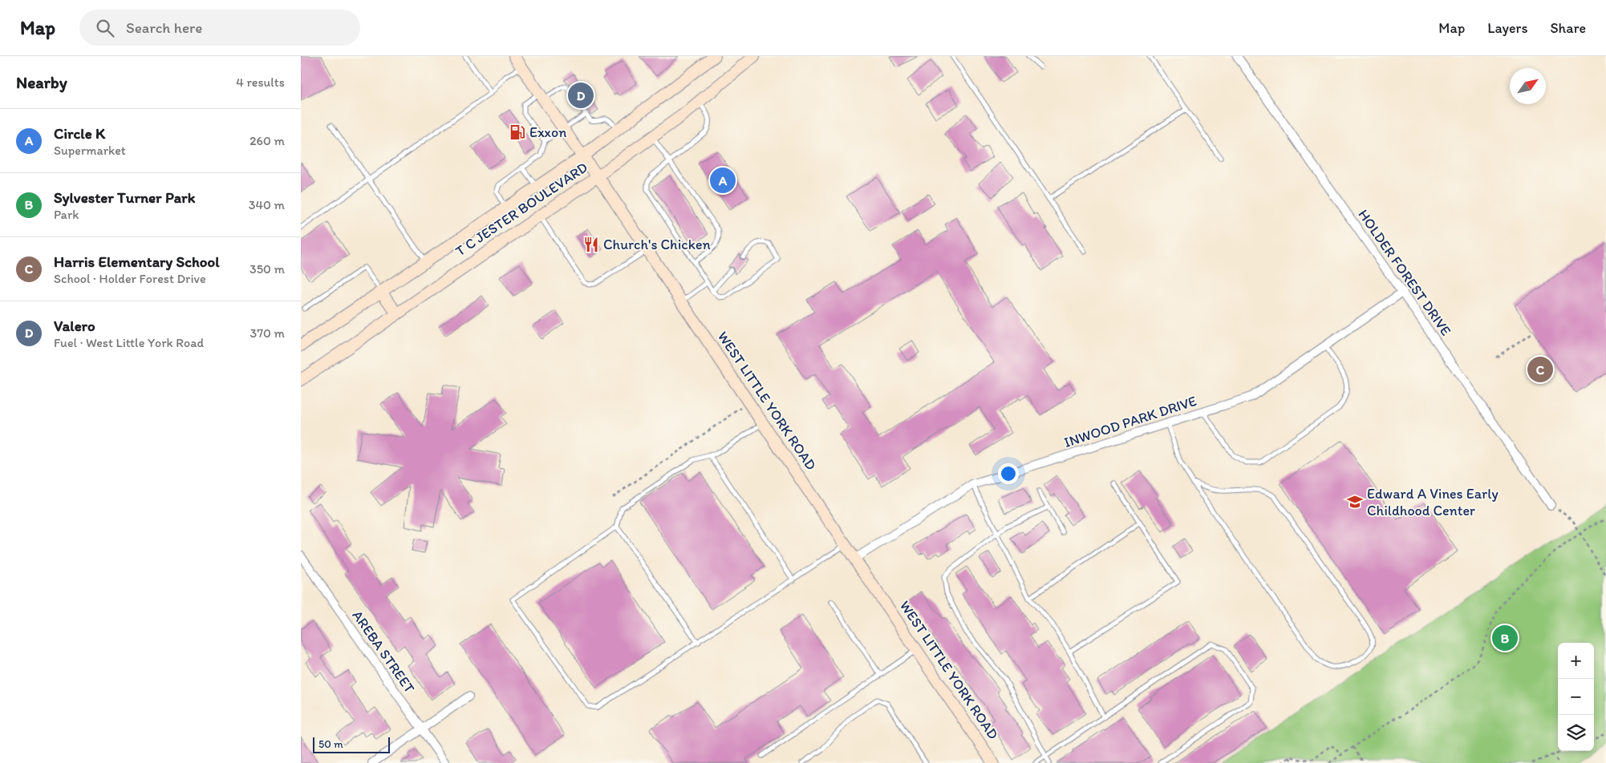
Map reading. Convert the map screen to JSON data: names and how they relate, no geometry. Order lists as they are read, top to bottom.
{
  "streets": {
    "main road": ["T C JESTER BOULEVARD", "WEST LITTLE YORK ROAD"],
    "street": ["HOLDER FOREST DRIVE", "INWOOD PARK DRIVE", "AREBA STREET"]
  },
  "crossings": [
    ["T C JESTER BOULEVARD", "WEST LITTLE YORK ROAD"],
    ["HOLDER FOREST DRIVE", "INWOOD PARK DRIVE"],
    ["WEST LITTLE YORK ROAD", "INWOOD PARK DRIVE"]
  ],
  "places": {
    "fuel station": ["Exxon"],
    "restaurant": ["Church's Chicken"],
    "school or university": ["Edward A Vines Early Childhood Center"]
  },
  "scale_bar": "50 m",
  "north": "top right",
  "page": {
    "header": "Map",
    "search": "Search here",
    "nav": ["Map", "Layers", "Share"],
    "heading": ["Nearby", "4 results"],
    "pins": [
      "D",
      "A",
      "C",
      "B"
    ],
    "list": [
      {
        "mark": "A",
        "name": "Circle K",
        "note": "Supermarket",
        "value": "260 m"
      },
      {
        "mark": "B",
        "name": "Sylvester Turner Park",
        "note": "Park",
        "value": "340 m"
      },
      {
        "mark": "C",
        "name": "Harris Elementary School",
        "note": "School · Holder Forest Drive",
        "value": "350 m"
      },
      {
        "mark": "D",
        "name": "Valero",
        "note": "Fuel · West Little York Road",
        "value": "370 m"
      }
    ],
    "map_buttons": ["+", "−"],
    "scale": "50 m"
  }
}
